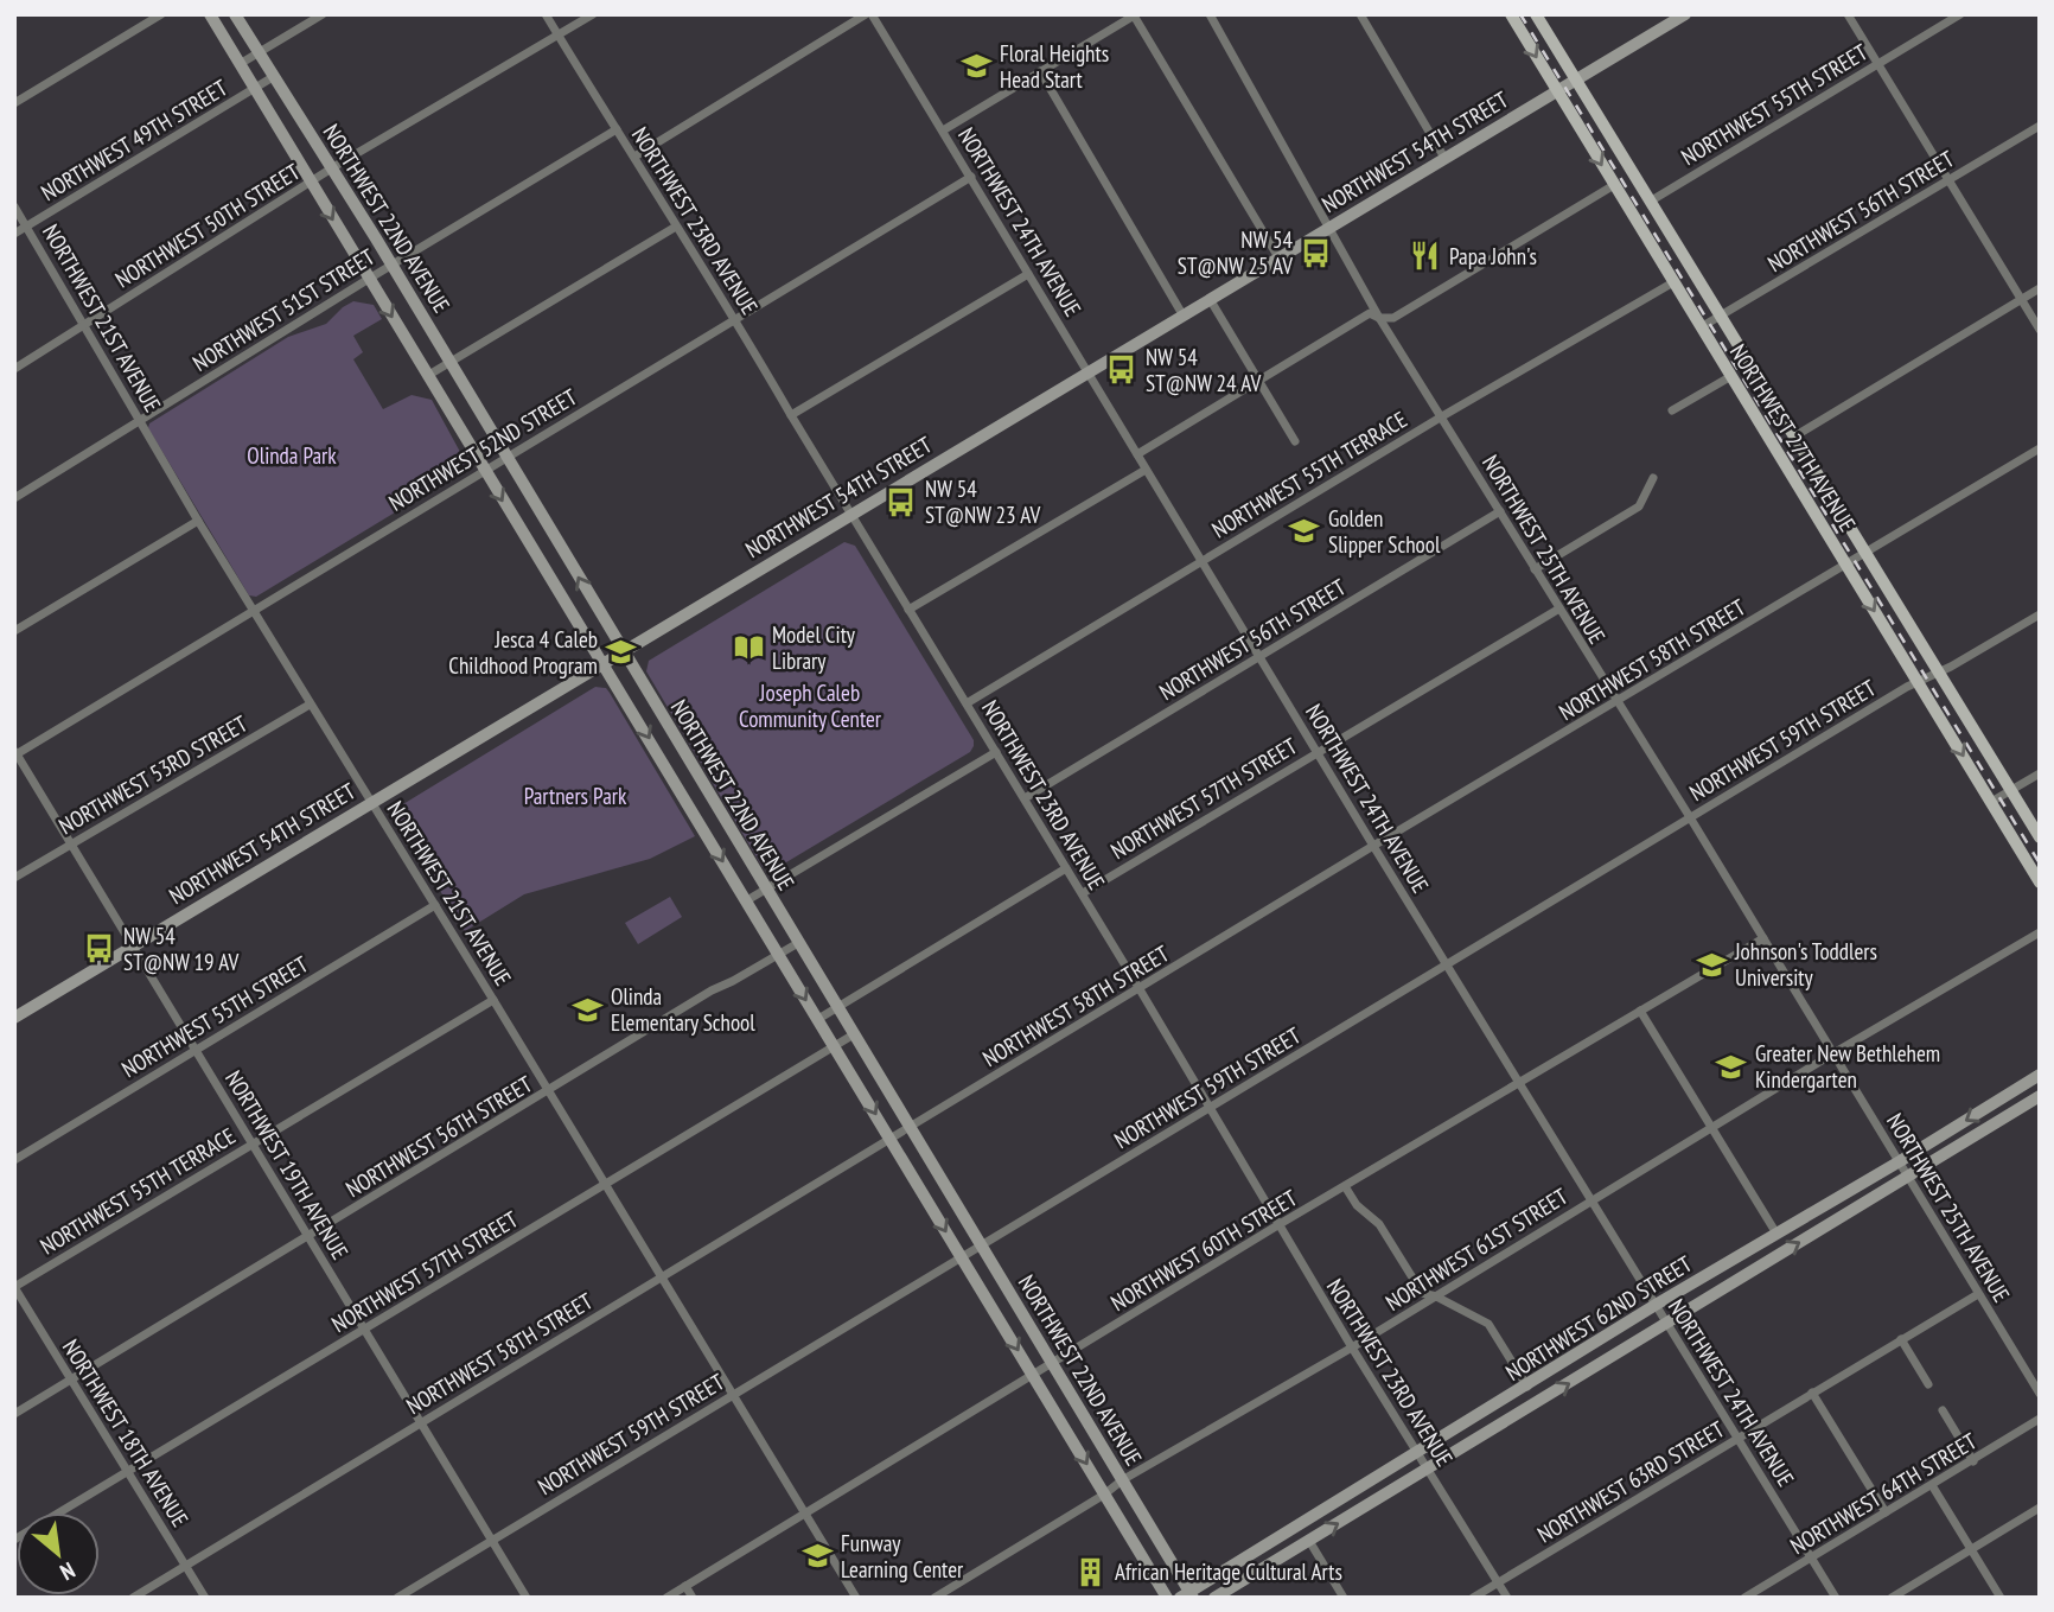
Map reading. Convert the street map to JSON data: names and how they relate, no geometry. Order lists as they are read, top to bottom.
{
  "streets": {
    "main road": [
      "NORTHWEST 54TH STREET",
      "NORTHWEST 22ND AVENUE",
      "NORTHWEST 27TH AVENUE",
      "NORTHWEST 62ND STREET"
    ],
    "street": [
      "NORTHWEST 55TH STREET",
      "NORTHWEST 49TH STREET",
      "NORTHWEST 56TH STREET",
      "NORTHWEST 23RD AVENUE",
      "NORTHWEST 24TH AVENUE",
      "NORTHWEST 50TH STREET",
      "NORTHWEST 51ST STREET",
      "NORTHWEST 21ST AVENUE",
      "NORTHWEST 52ND STREET",
      "NORTHWEST 55TH TERRACE",
      "NORTHWEST 25TH AVENUE",
      "NORTHWEST 58TH STREET",
      "NORTHWEST 59TH STREET",
      "NORTHWEST 53RD STREET",
      "NORTHWEST 57TH STREET",
      "NORTHWEST 19TH AVENUE",
      "NORTHWEST 61ST STREET",
      "NORTHWEST 60TH STREET",
      "NORTHWEST 18TH AVENUE",
      "NORTHWEST 63RD STREET",
      "NORTHWEST 64TH STREET"
    ]
  },
  "crossings": [
    ["NORTHWEST 55TH STREET", "NORTHWEST 21ST AVENUE"],
    ["NORTHWEST 55TH STREET", "NORTHWEST 27TH AVENUE"],
    ["NORTHWEST 55TH STREET", "NORTHWEST 19TH AVENUE"],
    ["NORTHWEST 49TH STREET", "NORTHWEST 22ND AVENUE"],
    ["NORTHWEST 49TH STREET", "NORTHWEST 21ST AVENUE"],
    ["NORTHWEST 54TH STREET", "NORTHWEST 22ND AVENUE"],
    ["NORTHWEST 54TH STREET", "NORTHWEST 23RD AVENUE"],
    ["NORTHWEST 54TH STREET", "NORTHWEST 24TH AVENUE"],
    ["NORTHWEST 54TH STREET", "NORTHWEST 21ST AVENUE"],
    ["NORTHWEST 54TH STREET", "NORTHWEST 27TH AVENUE"],
    ["NORTHWEST 54TH STREET", "NORTHWEST 25TH AVENUE"],
    ["NORTHWEST 54TH STREET", "NORTHWEST 19TH AVENUE"],
    ["NORTHWEST 56TH STREET", "NORTHWEST 22ND AVENUE"],
    ["NORTHWEST 56TH STREET", "NORTHWEST 23RD AVENUE"],
    ["NORTHWEST 56TH STREET", "NORTHWEST 24TH AVENUE"],
    ["NORTHWEST 56TH STREET", "NORTHWEST 21ST AVENUE"],
    ["NORTHWEST 56TH STREET", "NORTHWEST 27TH AVENUE"],
    ["NORTHWEST 56TH STREET", "NORTHWEST 25TH AVENUE"],
    ["NORTHWEST 56TH STREET", "NORTHWEST 19TH AVENUE"],
    ["NORTHWEST 56TH STREET", "NORTHWEST 18TH AVENUE"],
    ["NORTHWEST 22ND AVENUE", "NORTHWEST 50TH STREET"],
    ["NORTHWEST 22ND AVENUE", "NORTHWEST 51ST STREET"],
    ["NORTHWEST 22ND AVENUE", "NORTHWEST 52ND STREET"],
    ["NORTHWEST 22ND AVENUE", "NORTHWEST 58TH STREET"],
    ["NORTHWEST 22ND AVENUE", "NORTHWEST 59TH STREET"],
    ["NORTHWEST 22ND AVENUE", "NORTHWEST 57TH STREET"],
    ["NORTHWEST 22ND AVENUE", "NORTHWEST 61ST STREET"],
    ["NORTHWEST 22ND AVENUE", "NORTHWEST 60TH STREET"],
    ["NORTHWEST 22ND AVENUE", "NORTHWEST 62ND STREET"],
    ["NORTHWEST 23RD AVENUE", "NORTHWEST 50TH STREET"],
    ["NORTHWEST 23RD AVENUE", "NORTHWEST 51ST STREET"],
    ["NORTHWEST 23RD AVENUE", "NORTHWEST 52ND STREET"],
    ["NORTHWEST 23RD AVENUE", "NORTHWEST 55TH TERRACE"],
    ["NORTHWEST 23RD AVENUE", "NORTHWEST 58TH STREET"],
    ["NORTHWEST 23RD AVENUE", "NORTHWEST 59TH STREET"],
    ["NORTHWEST 23RD AVENUE", "NORTHWEST 57TH STREET"],
    ["NORTHWEST 23RD AVENUE", "NORTHWEST 61ST STREET"],
    ["NORTHWEST 23RD AVENUE", "NORTHWEST 60TH STREET"],
    ["NORTHWEST 23RD AVENUE", "NORTHWEST 62ND STREET"],
    ["NORTHWEST 23RD AVENUE", "NORTHWEST 63RD STREET"],
    ["NORTHWEST 24TH AVENUE", "NORTHWEST 52ND STREET"],
    ["NORTHWEST 24TH AVENUE", "NORTHWEST 55TH TERRACE"],
    ["NORTHWEST 24TH AVENUE", "NORTHWEST 58TH STREET"],
    ["NORTHWEST 24TH AVENUE", "NORTHWEST 59TH STREET"],
    ["NORTHWEST 24TH AVENUE", "NORTHWEST 57TH STREET"],
    ["NORTHWEST 24TH AVENUE", "NORTHWEST 61ST STREET"],
    ["NORTHWEST 24TH AVENUE", "NORTHWEST 60TH STREET"],
    ["NORTHWEST 24TH AVENUE", "NORTHWEST 62ND STREET"],
    ["NORTHWEST 24TH AVENUE", "NORTHWEST 63RD STREET"],
    ["NORTHWEST 24TH AVENUE", "NORTHWEST 64TH STREET"],
    ["NORTHWEST 50TH STREET", "NORTHWEST 21ST AVENUE"],
    ["NORTHWEST 51ST STREET", "NORTHWEST 21ST AVENUE"],
    ["NORTHWEST 21ST AVENUE", "NORTHWEST 52ND STREET"],
    ["NORTHWEST 21ST AVENUE", "NORTHWEST 55TH TERRACE"],
    ["NORTHWEST 21ST AVENUE", "NORTHWEST 58TH STREET"],
    ["NORTHWEST 21ST AVENUE", "NORTHWEST 59TH STREET"],
    ["NORTHWEST 21ST AVENUE", "NORTHWEST 53RD STREET"],
    ["NORTHWEST 21ST AVENUE", "NORTHWEST 57TH STREET"],
    ["NORTHWEST 21ST AVENUE", "NORTHWEST 60TH STREET"],
    ["NORTHWEST 27TH AVENUE", "NORTHWEST 55TH TERRACE"],
    ["NORTHWEST 27TH AVENUE", "NORTHWEST 58TH STREET"],
    ["NORTHWEST 27TH AVENUE", "NORTHWEST 59TH STREET"],
    ["NORTHWEST 52ND STREET", "NORTHWEST 19TH AVENUE"],
    ["NORTHWEST 55TH TERRACE", "NORTHWEST 25TH AVENUE"],
    ["NORTHWEST 55TH TERRACE", "NORTHWEST 19TH AVENUE"],
    ["NORTHWEST 55TH TERRACE", "NORTHWEST 18TH AVENUE"],
    ["NORTHWEST 25TH AVENUE", "NORTHWEST 58TH STREET"],
    ["NORTHWEST 25TH AVENUE", "NORTHWEST 59TH STREET"],
    ["NORTHWEST 25TH AVENUE", "NORTHWEST 57TH STREET"],
    ["NORTHWEST 25TH AVENUE", "NORTHWEST 61ST STREET"],
    ["NORTHWEST 25TH AVENUE", "NORTHWEST 60TH STREET"],
    ["NORTHWEST 25TH AVENUE", "NORTHWEST 62ND STREET"],
    ["NORTHWEST 25TH AVENUE", "NORTHWEST 63RD STREET"],
    ["NORTHWEST 58TH STREET", "NORTHWEST 19TH AVENUE"],
    ["NORTHWEST 58TH STREET", "NORTHWEST 18TH AVENUE"],
    ["NORTHWEST 59TH STREET", "NORTHWEST 19TH AVENUE"],
    ["NORTHWEST 53RD STREET", "NORTHWEST 19TH AVENUE"],
    ["NORTHWEST 57TH STREET", "NORTHWEST 19TH AVENUE"],
    ["NORTHWEST 57TH STREET", "NORTHWEST 18TH AVENUE"]
  ],
  "parks": ["Olinda Park", "Joseph Caleb Community Center", "Partners Park"],
  "places": {
    "school or university": [
      "Floral Heights Head Start",
      "Golden Slipper School",
      "Jesca 4 Caleb Childhood Program",
      "Johnson's Toddlers University",
      "Olinda Elementary School",
      "Greater New Bethlehem Kindergarten",
      "Funway Learning Center"
    ],
    "bus stop": [
      "NW 54 ST@NW 25 AV",
      "NW 54 ST@NW 24 AV",
      "NW 54 ST@NW 23 AV",
      "NW 54 ST@NW 19 AV"
    ],
    "restaurant": ["Papa John's"],
    "library": ["Model City Library"],
    "building": ["African Heritage Cultural Arts"]
  },
  "north": "bottom right"
}
